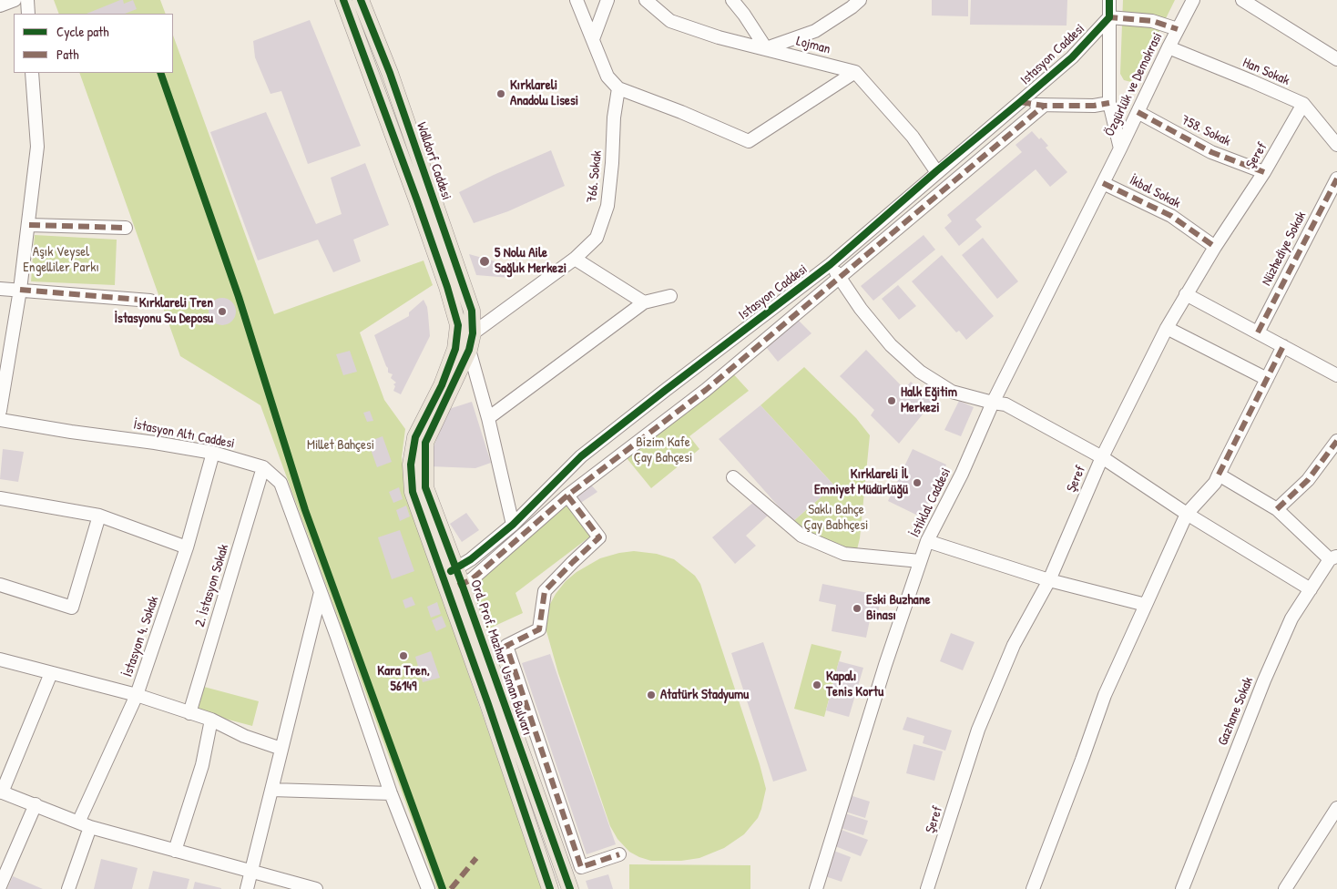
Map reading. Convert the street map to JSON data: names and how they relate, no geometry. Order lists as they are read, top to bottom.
{
  "streets": {
    "main road": ["Walldorf Caddesi", "Ord. Prof. Mazhar Usman Bulvarı"],
    "street": [
      "Lojman",
      "Istasyon Caddesi",
      "Han Sokak",
      "Özgürlük ve Demokrasi",
      "758. Sokak",
      "Şeref",
      "766. Sokak",
      "İkbal Sokak",
      "Nüzhediye Sokak",
      "İstasyon Altı Caddesi",
      "İstiklal Caddesi",
      "2. İstasyon Sokak",
      "İstasyon 4. Sokak",
      "Gazhane Sokak"
    ]
  },
  "crossings": [
    ["Istasyon Caddesi", "Özgürlük ve Demokrasi"],
    ["Istasyon Caddesi", "Ord. Prof. Mazhar Usman Bulvarı"],
    ["Han Sokak", "Özgürlük ve Demokrasi"],
    ["Han Sokak", "Şeref"],
    ["Özgürlük ve Demokrasi", "758. Sokak"],
    ["Özgürlük ve Demokrasi", "İstiklal Caddesi"],
    ["758. Sokak", "Şeref"],
    ["Şeref", "İkbal Sokak"],
    ["Walldorf Caddesi", "766. Sokak"],
    ["Walldorf Caddesi", "Ord. Prof. Mazhar Usman Bulvarı"],
    ["766. Sokak", "Ord. Prof. Mazhar Usman Bulvarı"],
    ["İkbal Sokak", "İstiklal Caddesi"],
    ["İstasyon Altı Caddesi", "2. İstasyon Sokak"],
    ["İstasyon Altı Caddesi", "İstasyon 4. Sokak"]
  ],
  "parks": [
    "Aşık Veysel Engelliler Parkı",
    "Bizim Kafe Çay Bahçesi",
    "Millet Bahçesi",
    "Saklı Bahçe Çay Babhçesi"
  ],
  "places": [
    "Kırklareli Anadolu Lisesi",
    "5 Nolu Aile Sağlık Merkezi",
    "Kırklareli Tren İstasyonu Su Deposu",
    "Halk Eğitim Merkezi",
    "Kırklareli İl Emniyet Müdürlüğü",
    "Eski Buzhane Binası",
    "Kara Tren, 56149",
    "Kapalı Tenis Kortu",
    "Atatürk Stadyumu"
  ],
  "legend": ["Cycle path", "Path"]
}
